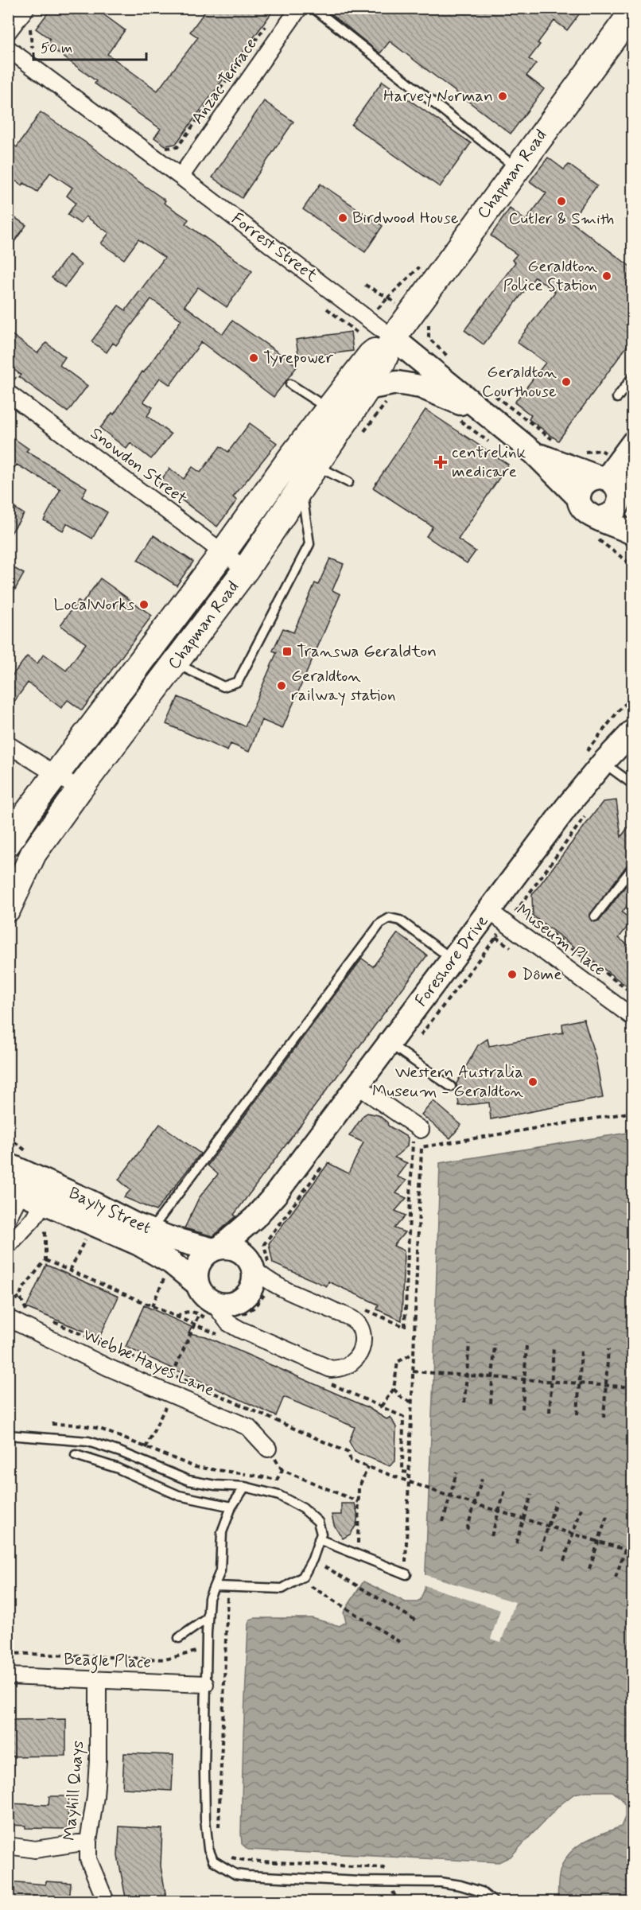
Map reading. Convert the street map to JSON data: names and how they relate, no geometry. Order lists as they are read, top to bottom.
{
  "streets": {
    "main road": ["Chapman Road"],
    "street": [
      "Anzac Terrace",
      "Forrest Street",
      "Snowdon Street",
      "Museum Place",
      "Foreshore Drive",
      "Bayly Street",
      "Wiebbe Hayes Lane",
      "Beagle Place",
      "Mayhill Quays"
    ]
  },
  "crossings": [
    ["Anzac Terrace", "Forrest Street"],
    ["Chapman Road", "Forrest Street"],
    ["Chapman Road", "Snowdon Street"],
    ["Museum Place", "Foreshore Drive"],
    ["Foreshore Drive", "Bayly Street"],
    ["Beagle Place", "Mayhill Quays"]
  ],
  "places": {
    "other": [
      "Harvey Norman",
      "Cutler & Smith",
      "Birdwood House",
      "Geraldton Police Station",
      "Tyrepower",
      "Geraldton Courthouse",
      "LocalWorks",
      "Geraldton railway station",
      "Dôme",
      "Western Australia Museum - Geraldton"
    ],
    "health": ["centrelink medicare"],
    "transit": ["Transwa Geraldton"]
  },
  "scale_bar": "50 m"
}
